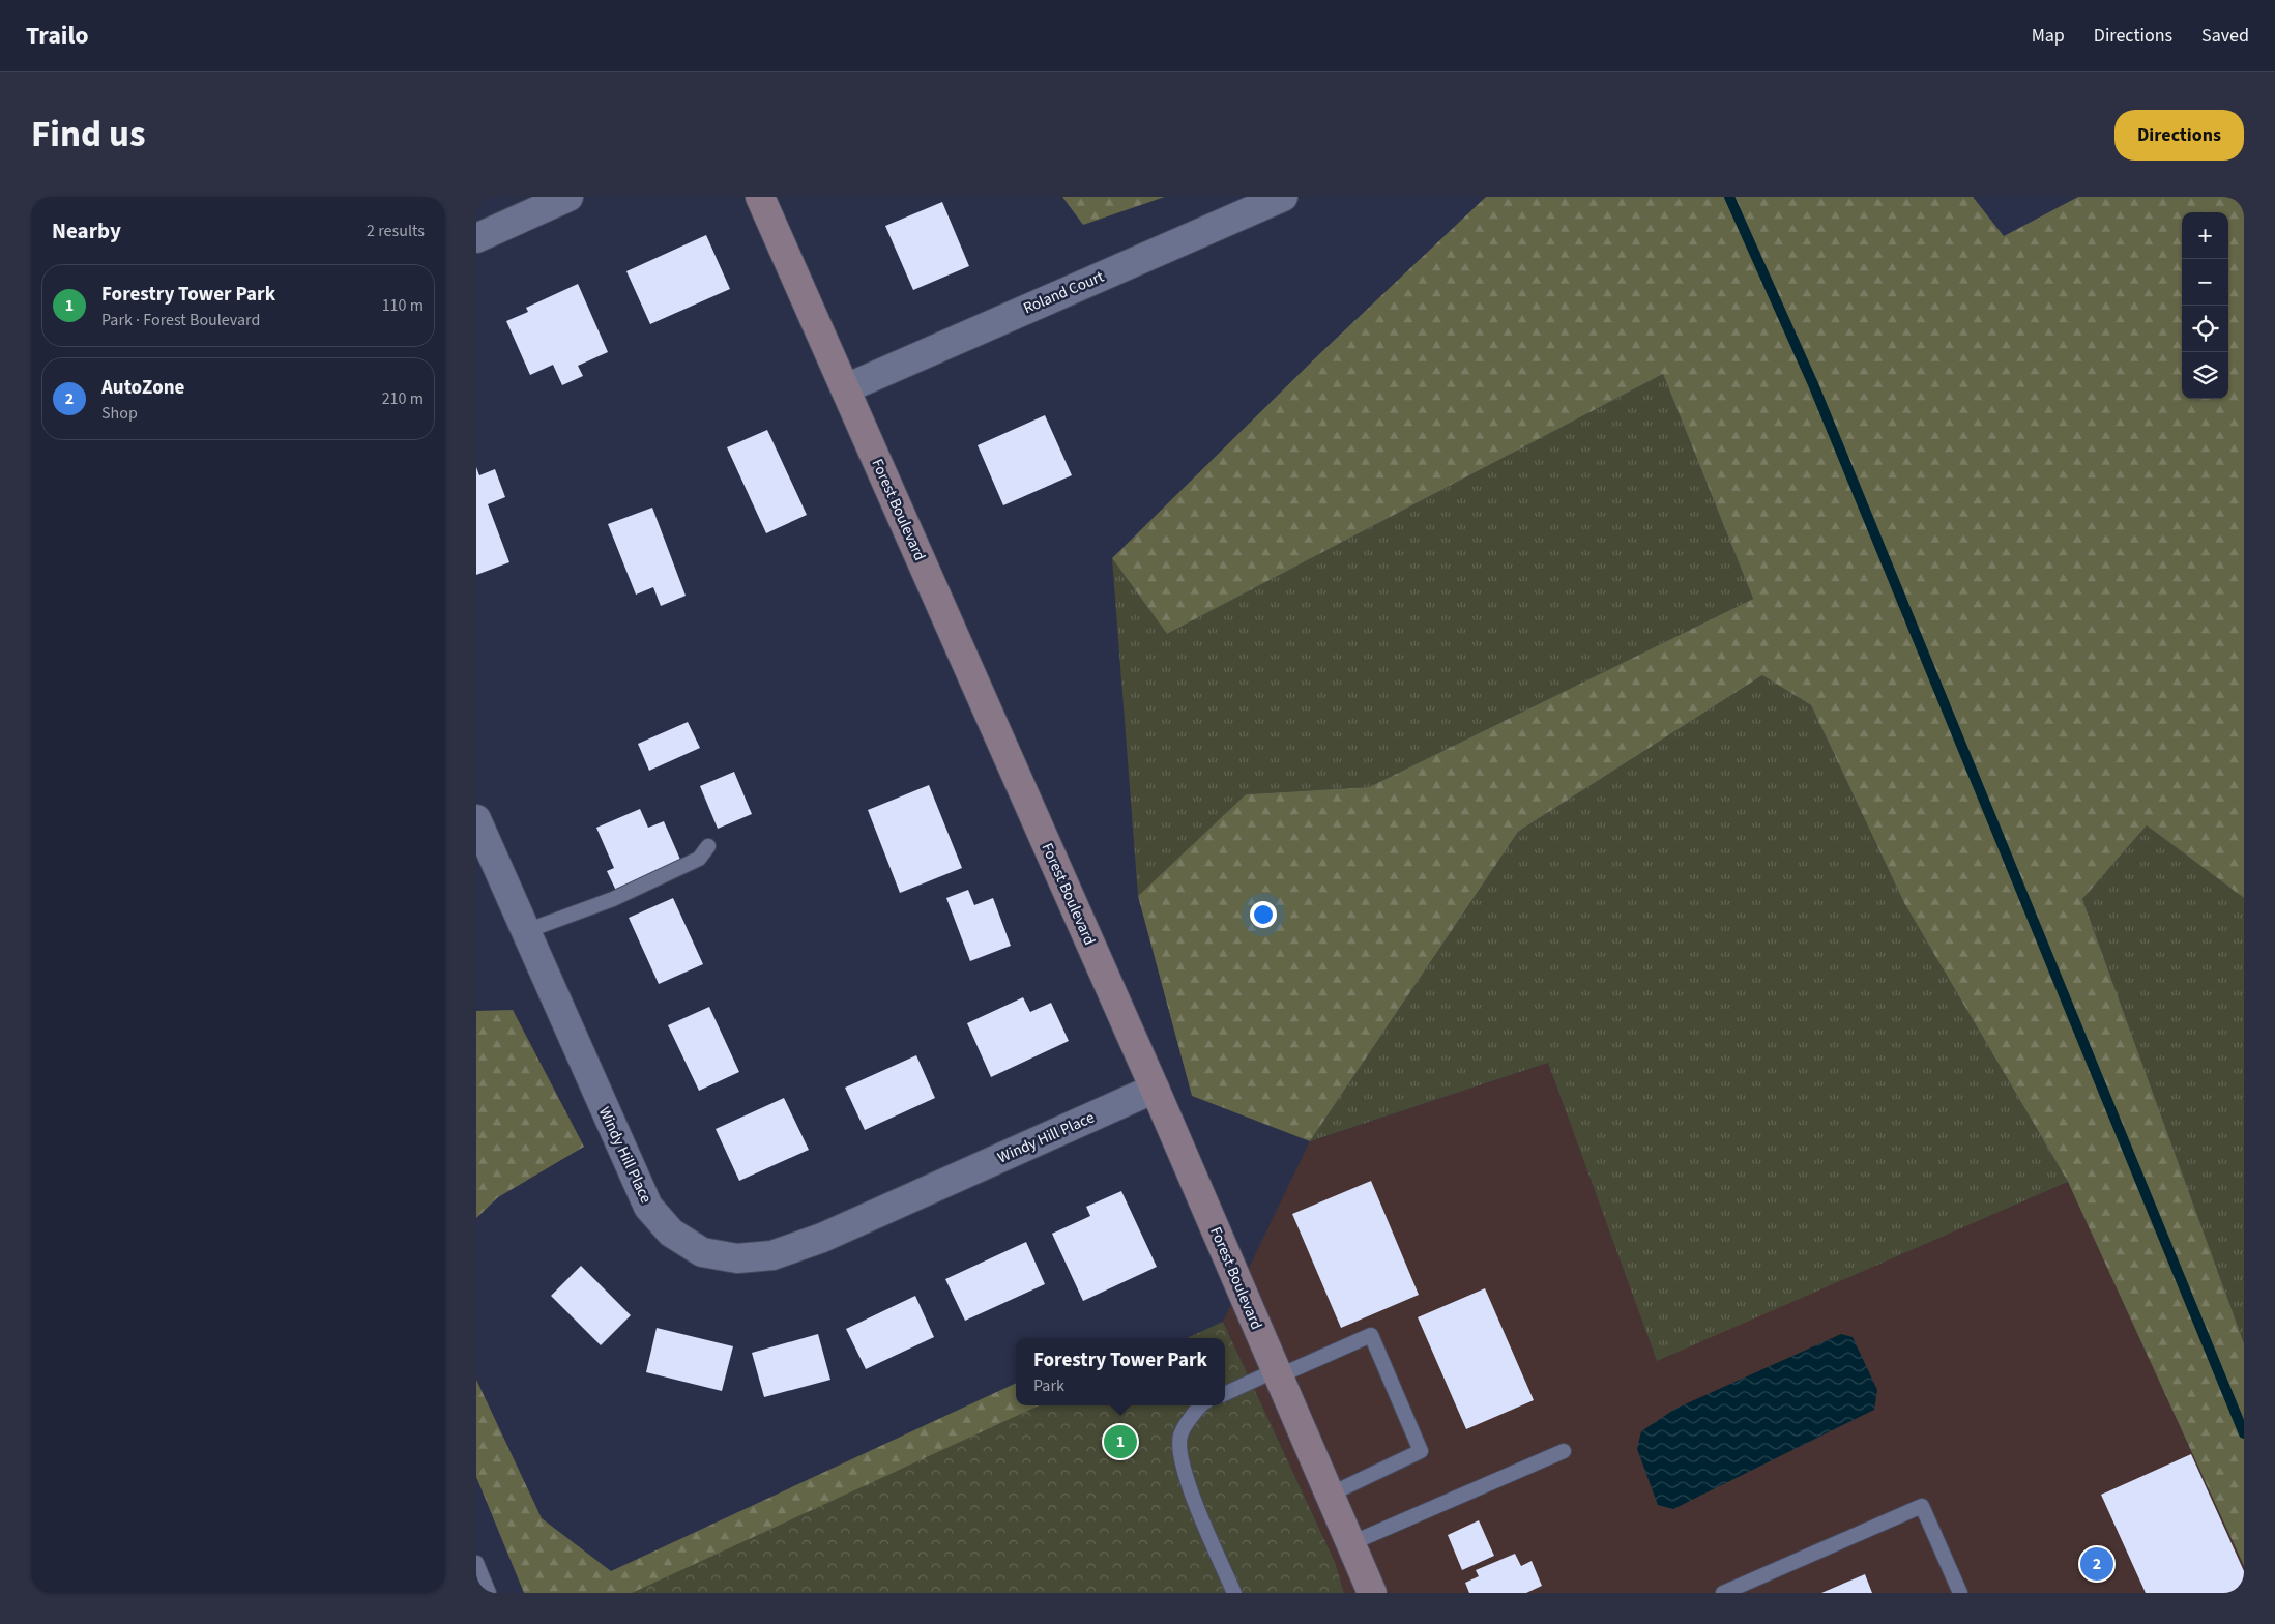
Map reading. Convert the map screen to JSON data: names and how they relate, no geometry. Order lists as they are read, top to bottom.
{
  "streets": {
    "street": ["Roland Court", "Forest Boulevard", "Windy Hill Place"]
  },
  "crossings": [
    ["Roland Court", "Forest Boulevard"],
    ["Forest Boulevard", "Windy Hill Place"]
  ],
  "page": {
    "header": "Trailo",
    "nav": ["Map", "Directions", "Saved"],
    "title": "Find us",
    "buttons": "Directions",
    "heading": ["Nearby", "2 results"],
    "map_buttons": ["+", "−"],
    "list": [
      {
        "mark": "1",
        "name": "Forestry Tower Park",
        "note": "Park · Forest Boulevard",
        "value": "110 m"
      },
      {
        "mark": "2",
        "name": "AutoZone",
        "note": "Shop",
        "value": "210 m"
      }
    ],
    "popup": ["Forestry Tower Park", "Park"],
    "pins": ["1", "2"]
  }
}
